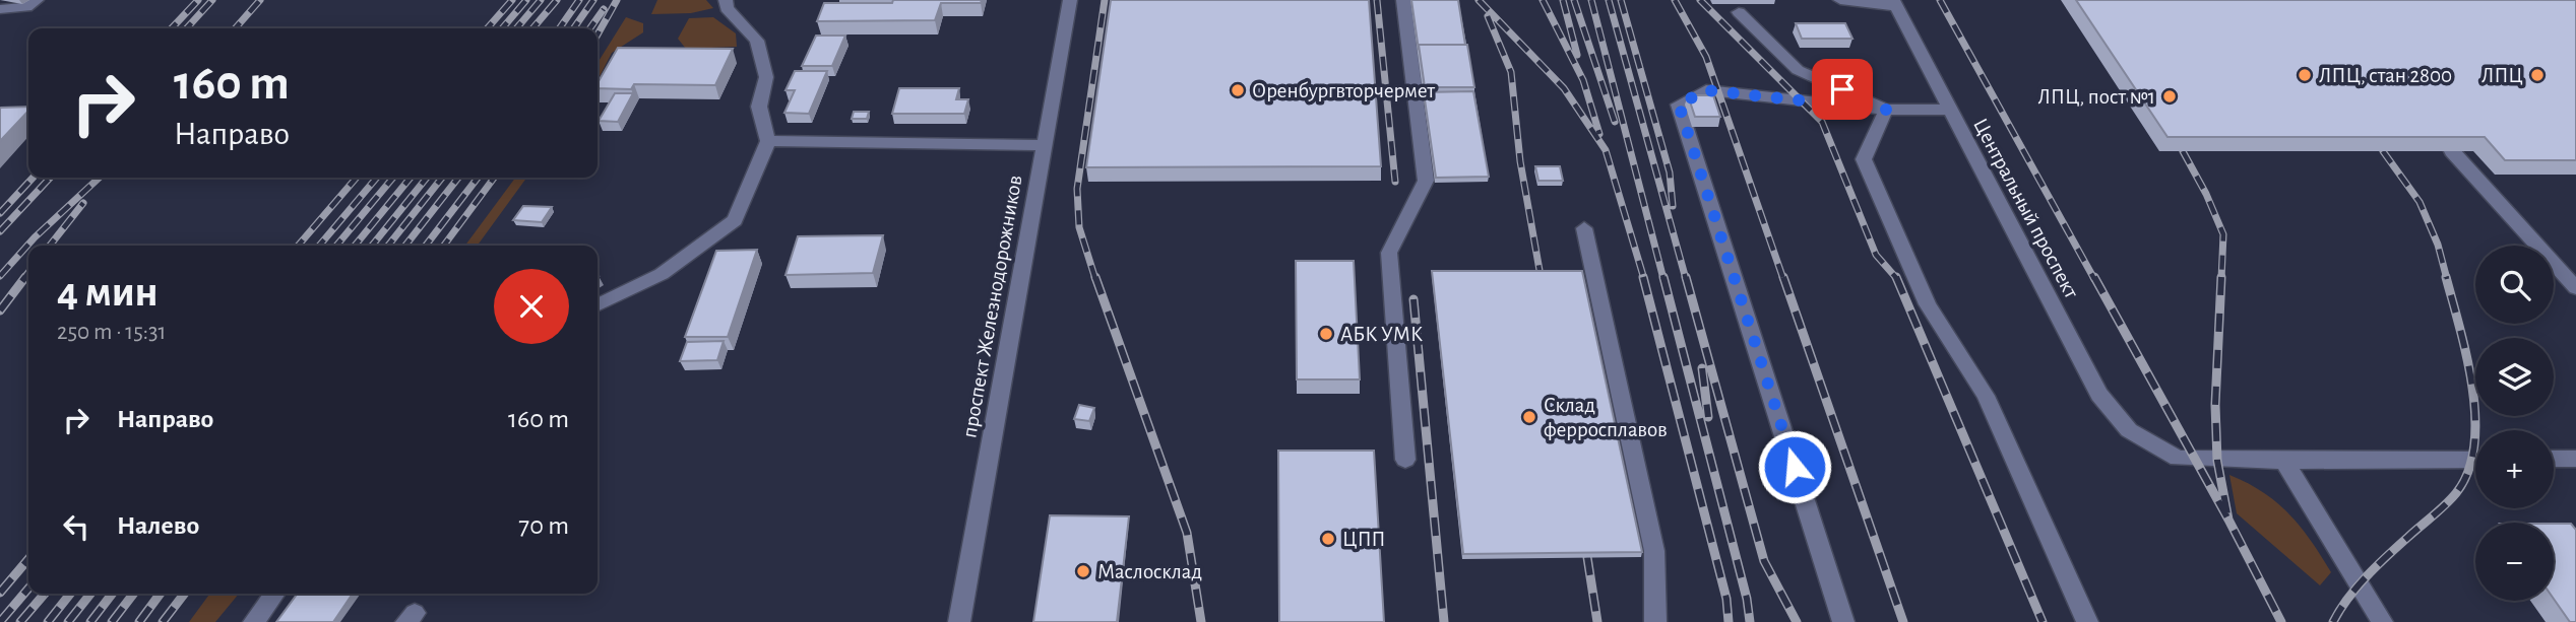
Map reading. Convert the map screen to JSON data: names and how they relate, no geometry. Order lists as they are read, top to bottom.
{
  "streets": {
    "street": ["Центральный проспект", "проспект Железнодорожников"]
  },
  "places": [
    "ЛПЦ, стан 2800",
    "ЛПЦ",
    "Оренбургвторчермет",
    "ЛПЦ, пост №1",
    "АБК УМК",
    "Склад ферросплавов",
    "ЦПП",
    "Маслосклад"
  ],
  "page": {
    "turn": ["160 m", "Направо"],
    "map_buttons": ["+", "−"],
    "heading": ["4 мин", "250 m · 15:31"],
    "list": [
      {
        "name": "Направо",
        "value": "160 m"
      },
      {
        "name": "Налево",
        "value": "70 m"
      }
    ]
  }
}
